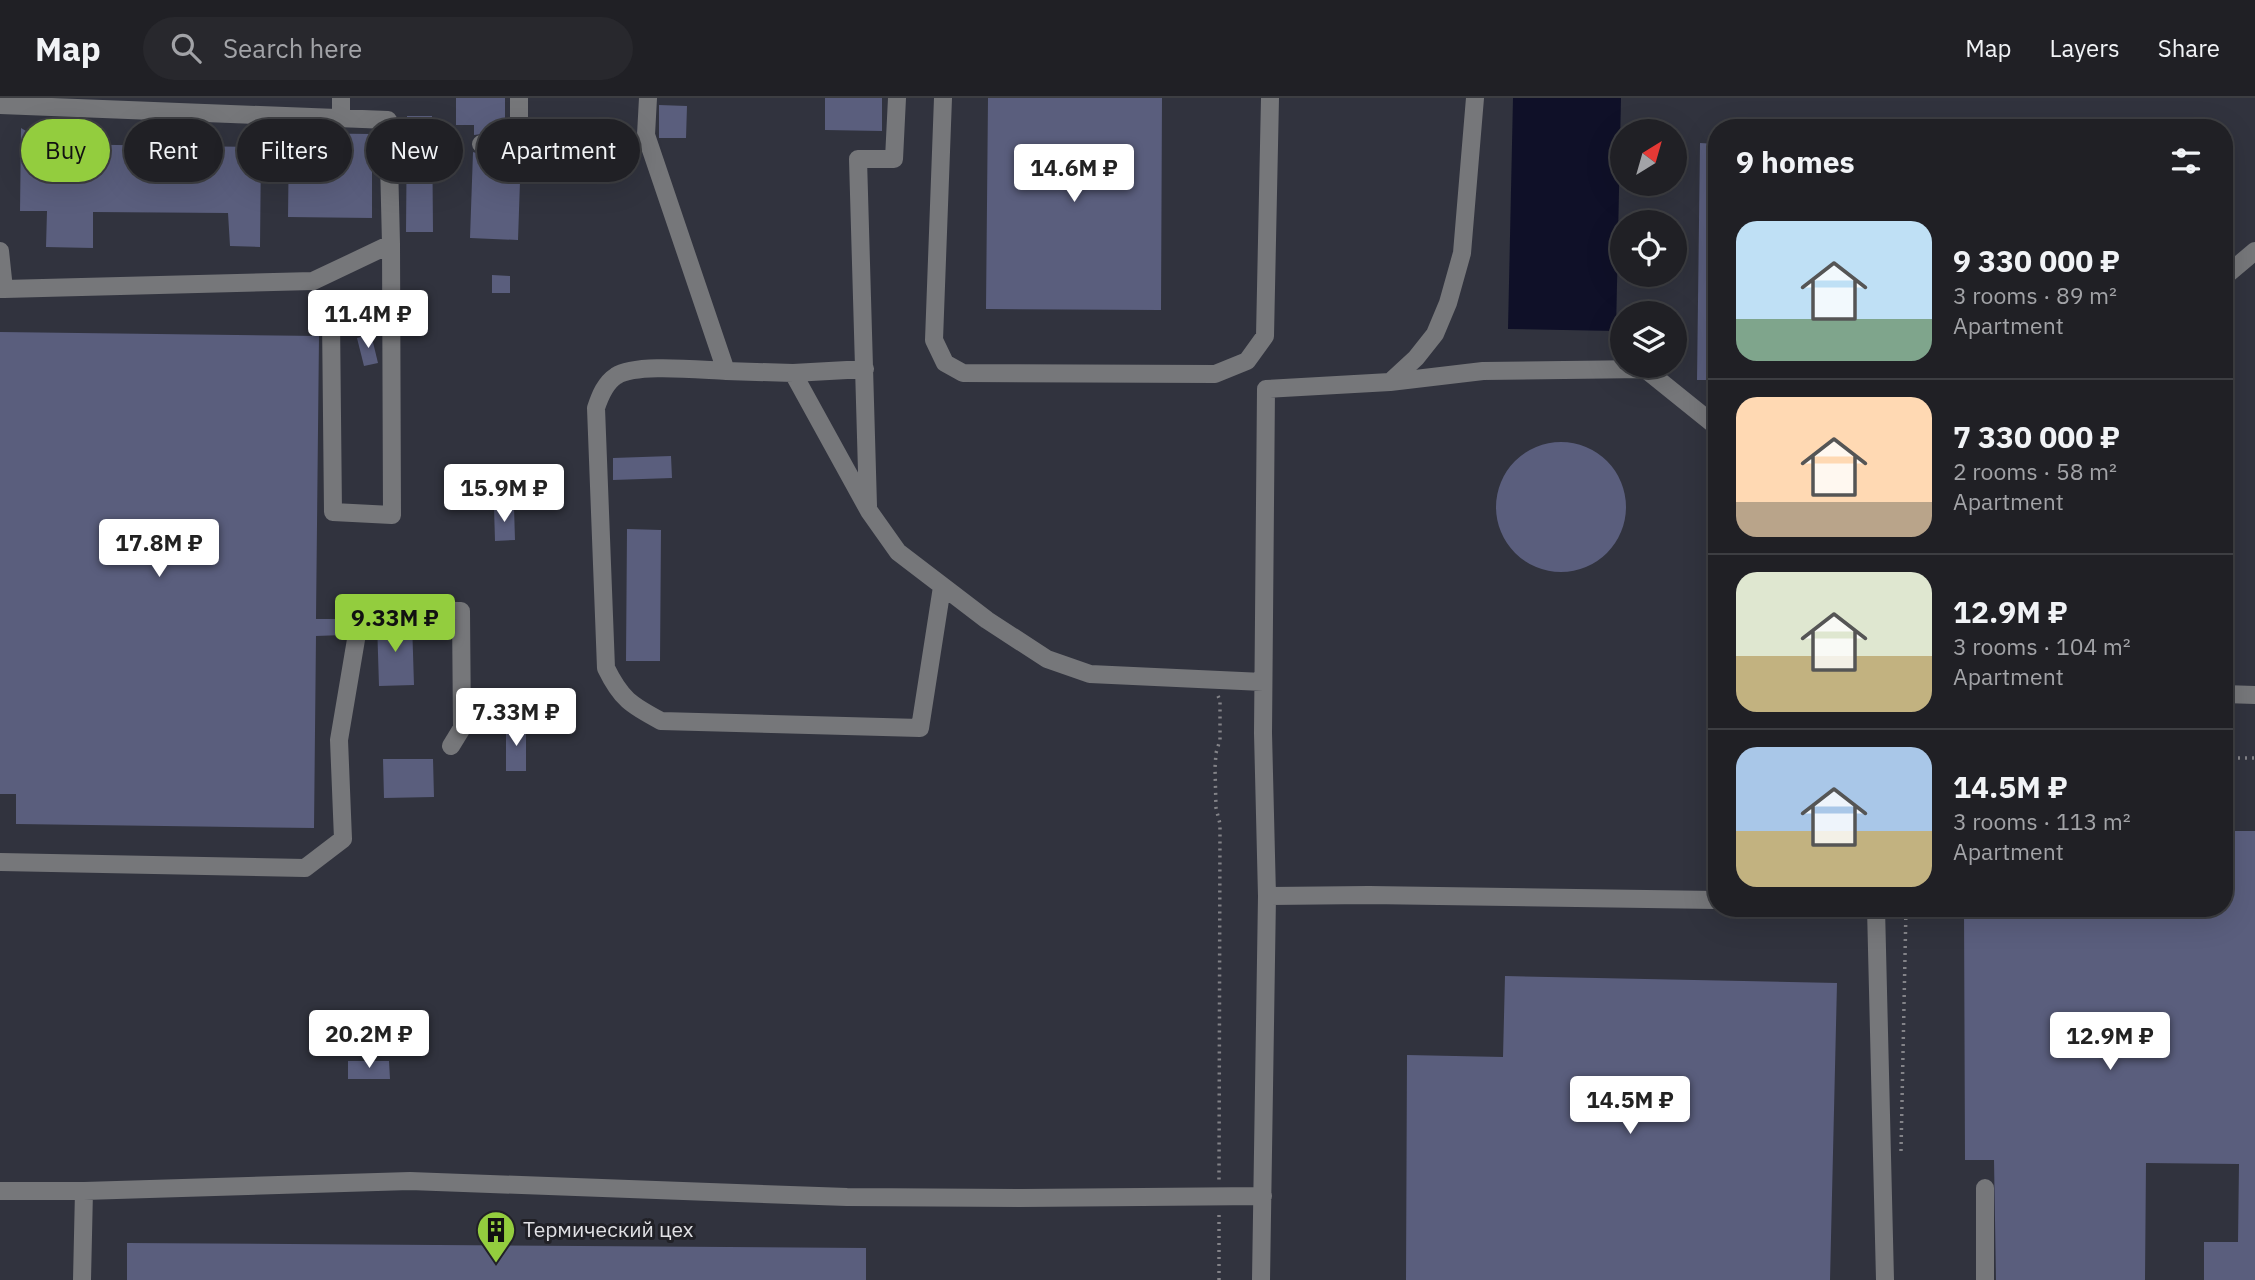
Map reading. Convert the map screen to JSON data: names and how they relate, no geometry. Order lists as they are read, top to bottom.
{
  "places": {
    "building": ["Термический цех"]
  },
  "north": "top right",
  "page": {
    "header": "Map",
    "search": "Search here",
    "nav": ["Map", "Layers", "Share"],
    "chip": [
      "Buy",
      "Rent",
      "Filters",
      "New",
      "Apartment"
    ],
    "heading": "9 homes",
    "price": [
      "14.6M ₽",
      "11.4M ₽",
      "15.9M ₽",
      "17.8M ₽",
      "9.33M ₽",
      "7.33M ₽",
      "20.2M ₽",
      "12.9M ₽",
      "14.5M ₽"
    ],
    "list": [
      {
        "name": "9 330 000 ₽",
        "note": "3 rooms · 89 m² · Apartment"
      },
      {
        "name": "7 330 000 ₽",
        "note": "2 rooms · 58 m² · Apartment"
      },
      {
        "name": "12.9M ₽",
        "note": "3 rooms · 104 m² · Apartment"
      },
      {
        "name": "14.5M ₽",
        "note": "3 rooms · 113 m² · Apartment"
      }
    ]
  }
}
